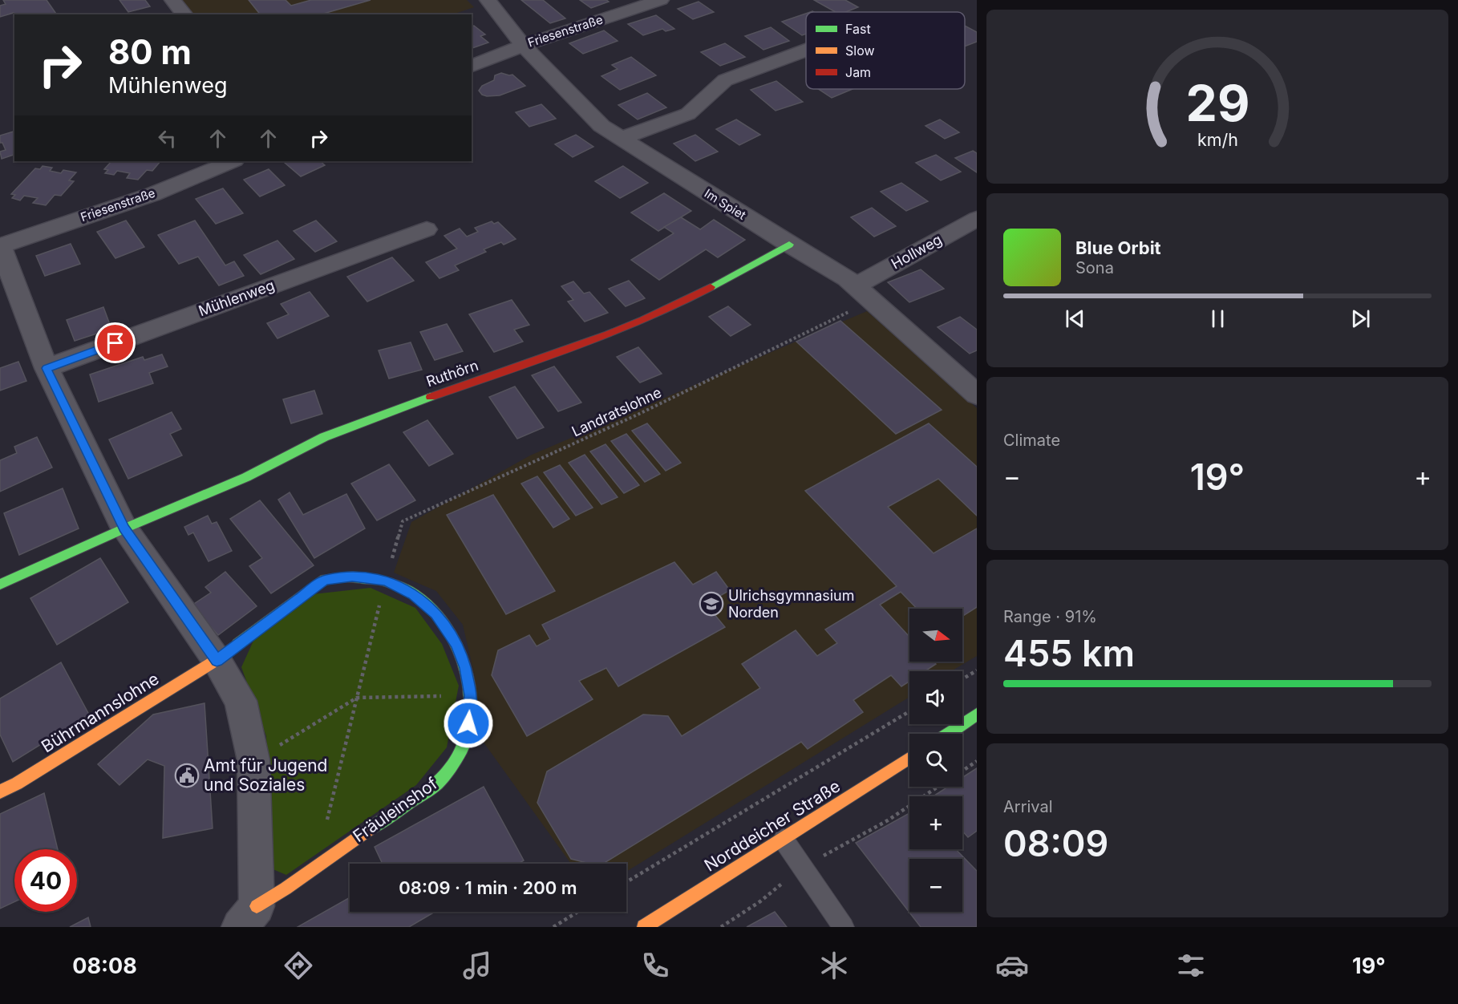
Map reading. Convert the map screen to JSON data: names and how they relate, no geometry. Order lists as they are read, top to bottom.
{
  "streets": {
    "street": [
      "Friesenstraße",
      "Im Spiet",
      "Hollweg",
      "Mühlenweg",
      "Ruthörn",
      "Bührmannslohne",
      "Fräuleinshof",
      "Norddeicher Straße"
    ],
    "path": ["Landratslohne"]
  },
  "crossings": [
    ["Friesenstraße", "Im Spiet"],
    ["Im Spiet", "Hollweg"],
    ["Im Spiet", "Ruthörn"],
    ["Im Spiet", "Landratslohne"],
    ["Hollweg", "Landratslohne"],
    ["Landratslohne", "Fräuleinshof"],
    ["Bührmannslohne", "Fräuleinshof"]
  ],
  "places": {
    "school or university": ["Ulrichsgymnasium Norden"],
    "public building": ["Amt für Jugend und Soziales"]
  },
  "legend": ["Fast", "Slow", "Jam"],
  "north": "right",
  "page": {
    "turn": ["80 m", "Mühlenweg"],
    "song": ["Blue Orbit", "Sona"],
    "tile": [
      "Climate",
      ["Range · 91%", "455 km"],
      ["Arrival", "08:09"]
    ],
    "heat": ["−", "19°", "+"],
    "map_buttons": ["+", "−"],
    "limit": "40",
    "trip": "08:09 · 1 min · 200 m",
    "tabs": ["08:08", "19°"],
    "gauge": ["29", "km/h"]
  }
}
